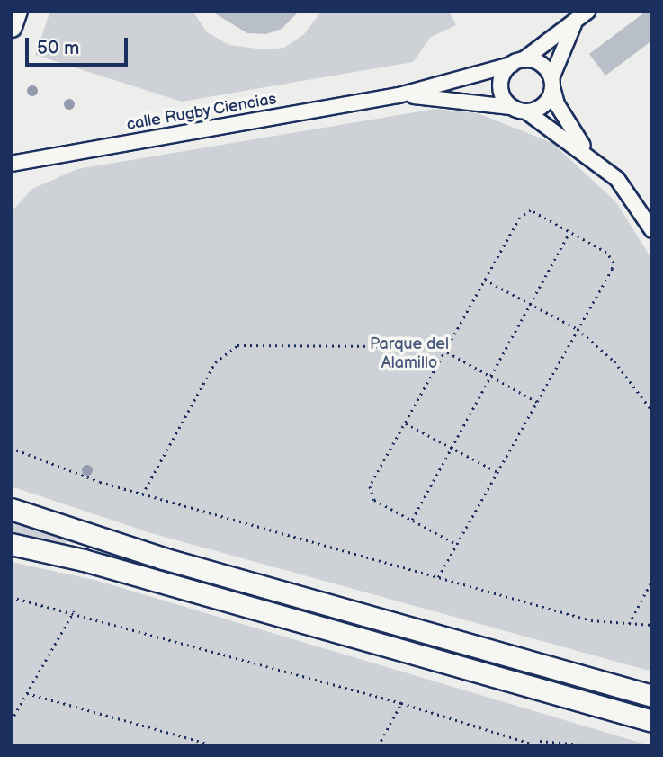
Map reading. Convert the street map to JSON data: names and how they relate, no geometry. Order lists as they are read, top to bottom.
{
  "streets": {
    "street": ["calle Rugby Ciencias"]
  },
  "parks": ["Parque del Alamillo"],
  "scale_bar": "50 m"
}
